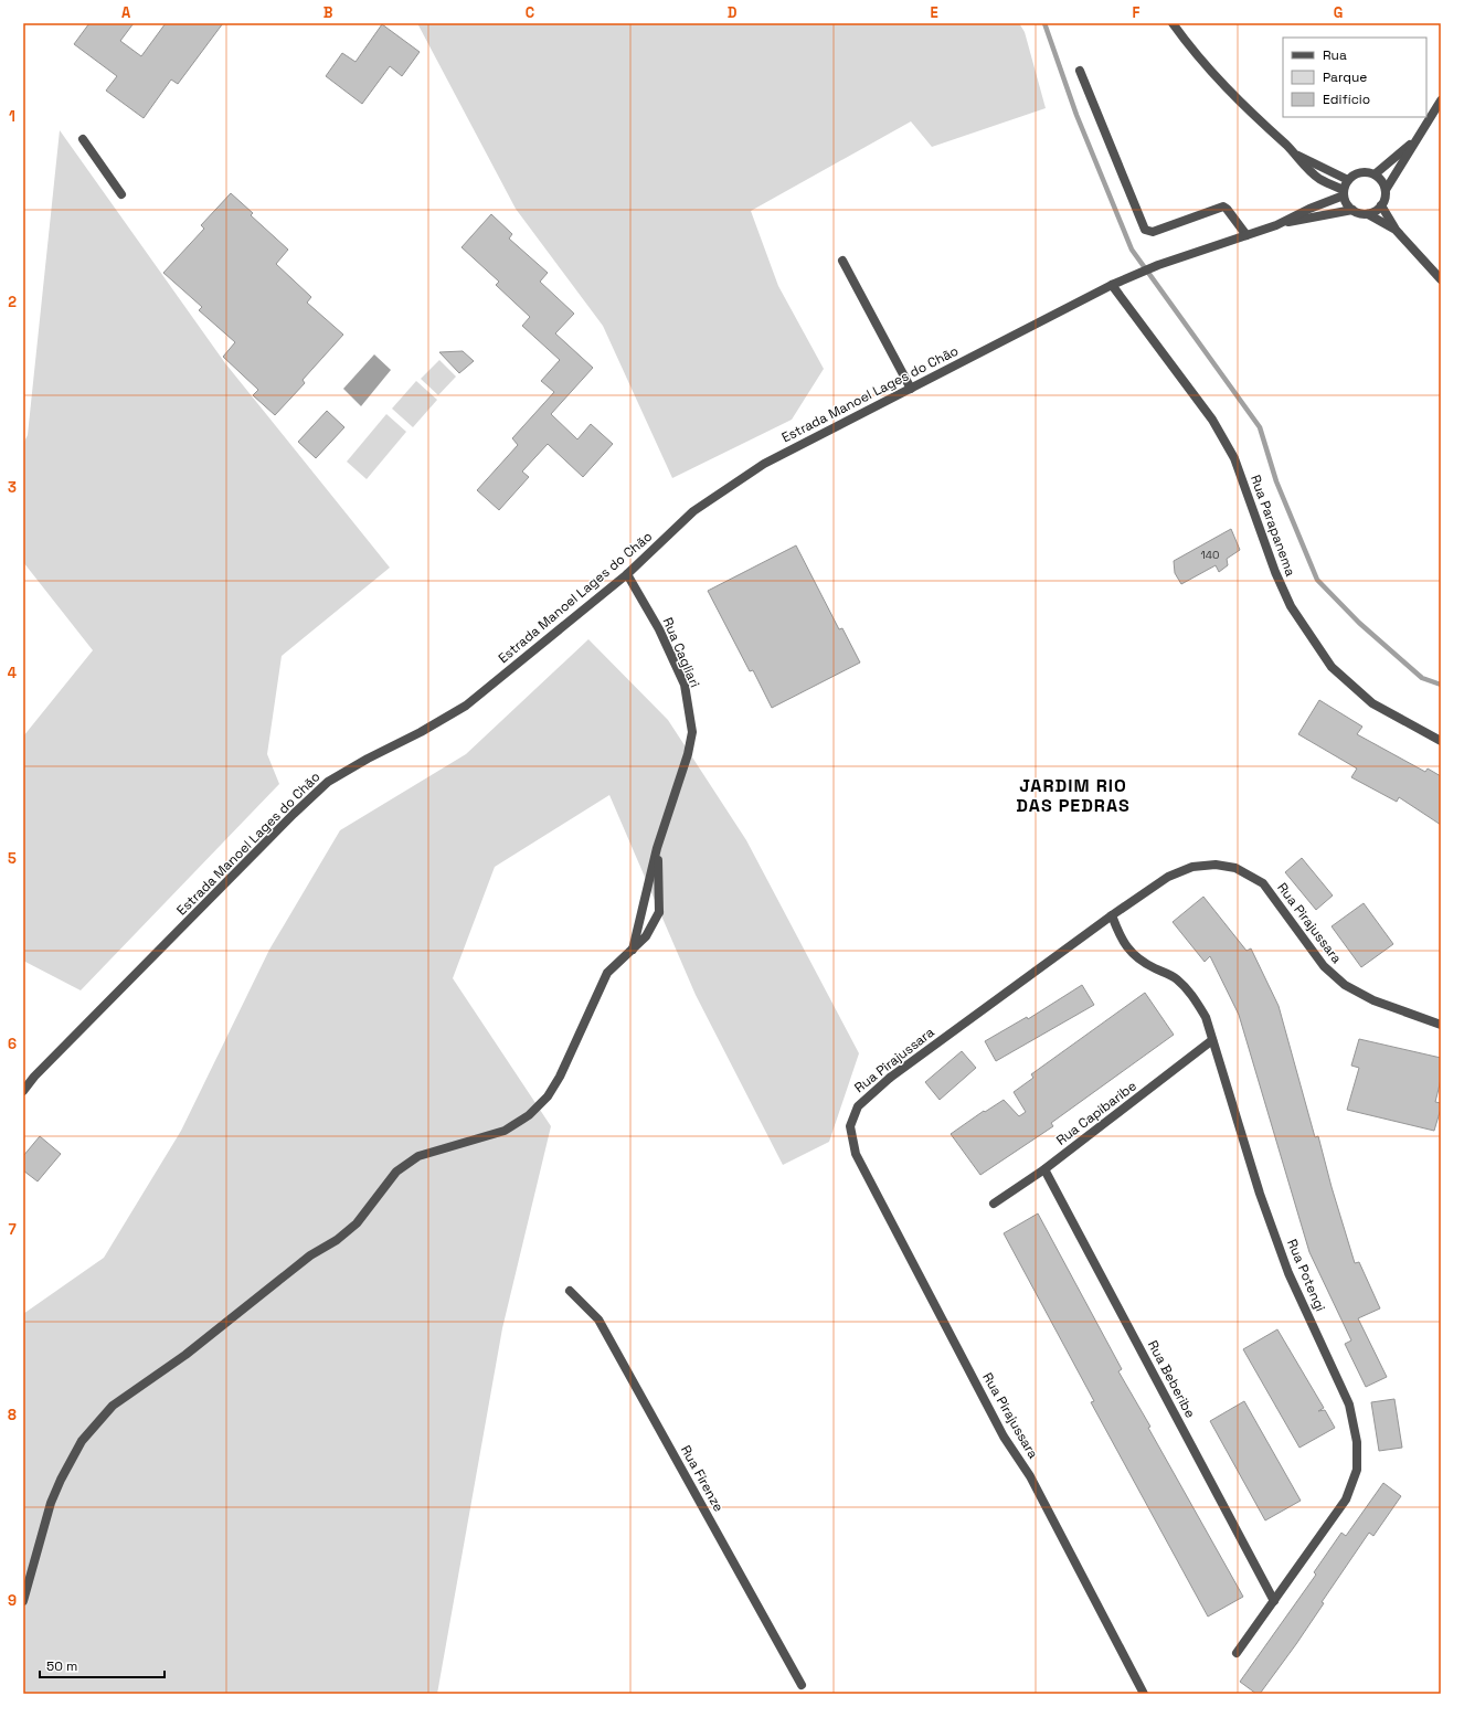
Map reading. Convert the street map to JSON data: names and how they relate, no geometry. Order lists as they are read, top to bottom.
{
  "streets": {
    "street": [
      "Estrada Manoel Lages do Chão",
      "Rua Parapanema",
      "Rua Cagliari",
      "Rua Pirajussara",
      "Rua Capibaribe",
      "Rua Potengi",
      "Rua Beberibe",
      "Rua Firenze"
    ]
  },
  "crossings": [
    ["Estrada Manoel Lages do Chão", "Rua Parapanema"],
    ["Estrada Manoel Lages do Chão", "Rua Cagliari"],
    ["Rua Pirajussara", "Rua Potengi"],
    ["Rua Capibaribe", "Rua Potengi"],
    ["Rua Capibaribe", "Rua Beberibe"],
    ["Rua Potengi", "Rua Beberibe"]
  ],
  "districts": ["JARDIM RIO DAS PEDRAS"],
  "house_numbers": ["140"],
  "legend": ["Rua", "Parque", "Edifício"],
  "scale_bar": "50 m",
  "grid": {
    "columns": [
      "A",
      "B",
      "C",
      "D",
      "E",
      "F",
      "G"
    ],
    "rows": [
      "1",
      "2",
      "3",
      "4",
      "5",
      "6",
      "7",
      "8",
      "9"
    ]
  }
}
